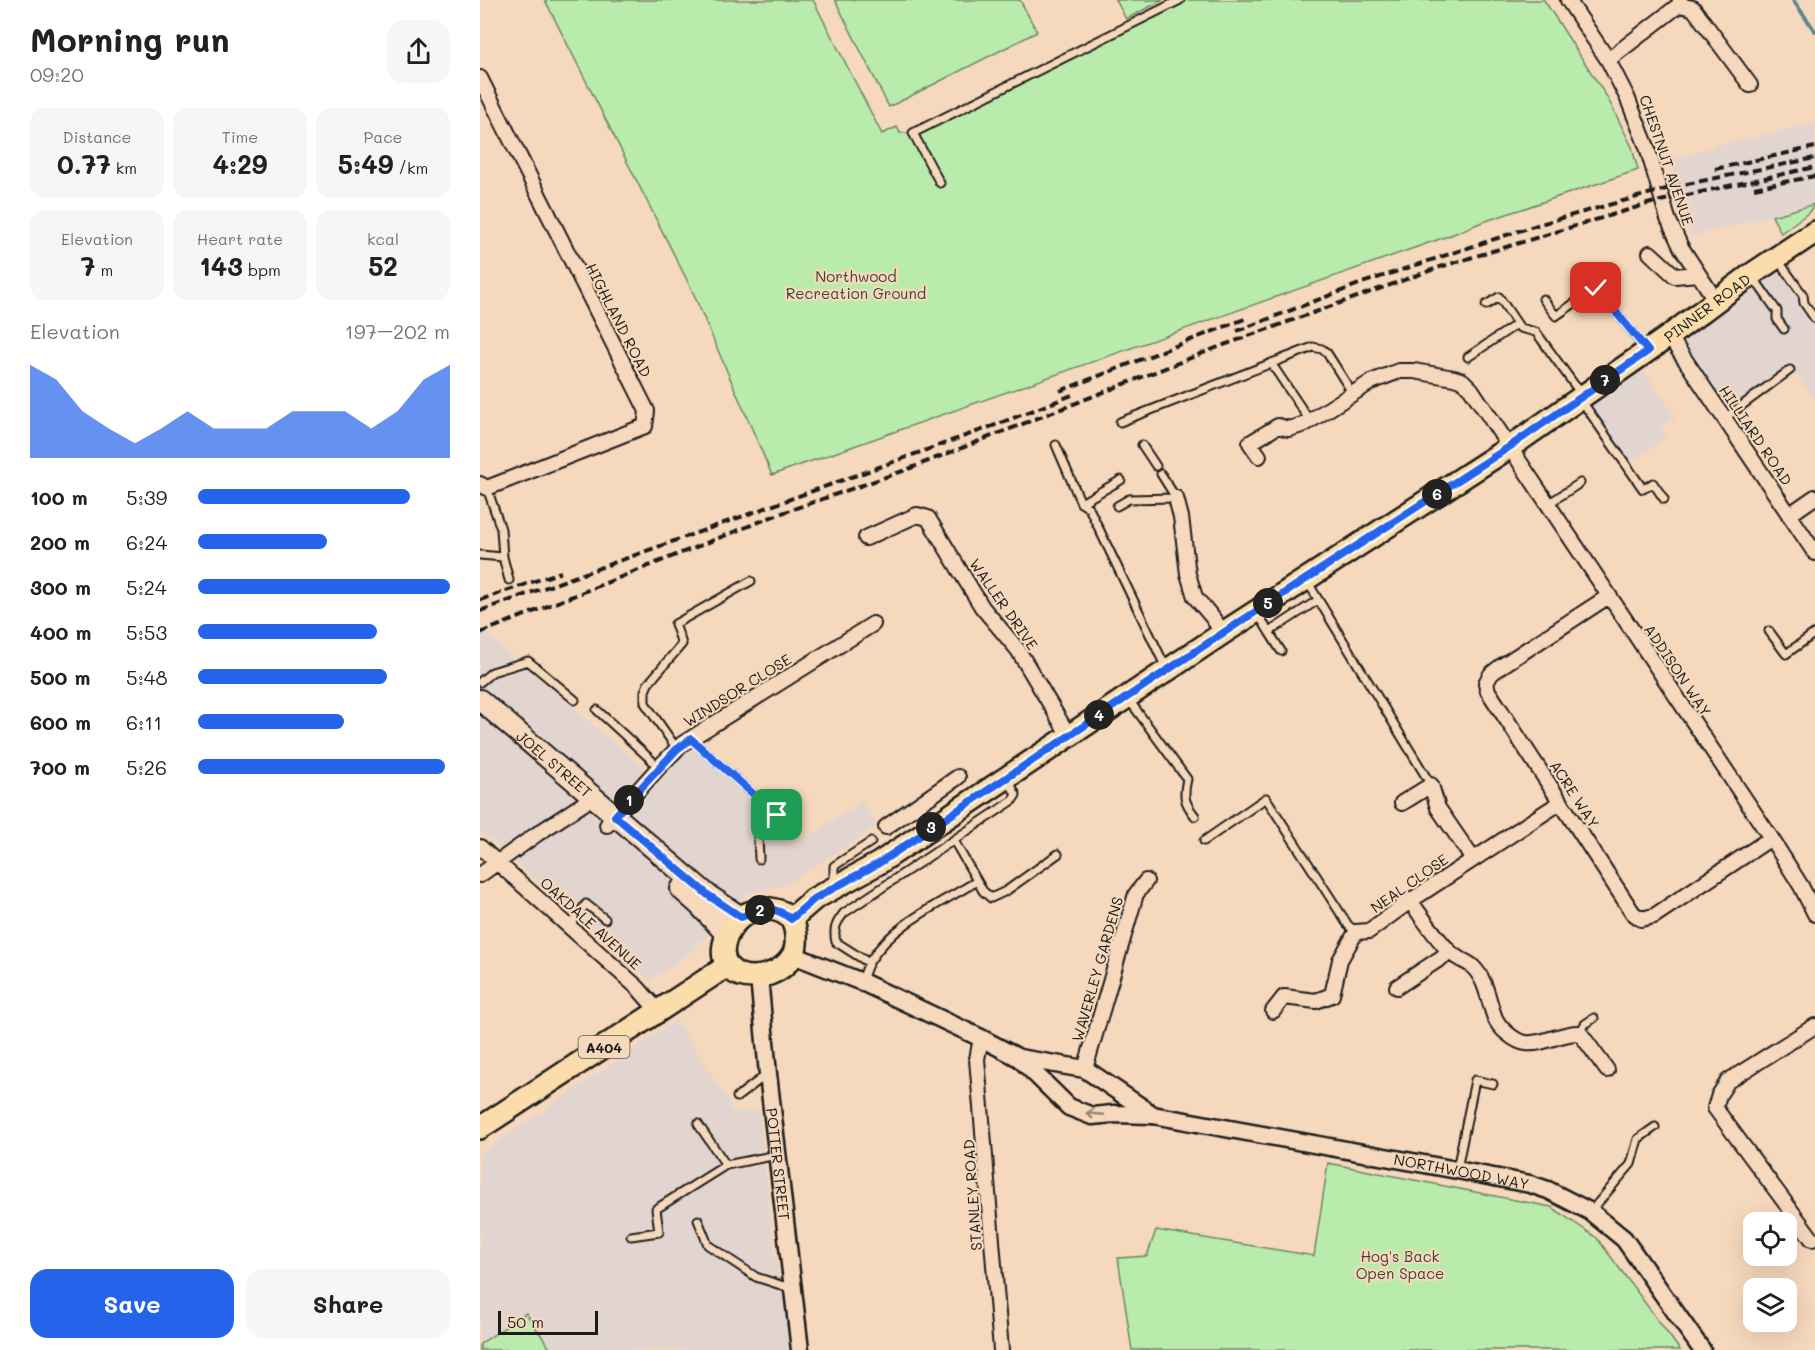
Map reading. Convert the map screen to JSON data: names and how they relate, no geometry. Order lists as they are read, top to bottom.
{
  "streets": {
    "main road": ["PINNER ROAD", "JOEL STREET", "A404"],
    "street": [
      "CHESTNUT AVENUE",
      "HIGHLAND ROAD",
      "HILLIARD ROAD",
      "WALLER DRIVE",
      "ADDISON WAY",
      "WINDSOR CLOSE",
      "ACRE WAY",
      "NEAL CLOSE",
      "OAKDALE AVENUE",
      "WAVERLEY GARDENS",
      "POTTER STREET",
      "NORTHWOOD WAY",
      "STANLEY ROAD"
    ]
  },
  "crossings": [
    ["CHESTNUT AVENUE", "PINNER ROAD"],
    ["PINNER ROAD", "HILLIARD ROAD"],
    ["PINNER ROAD", "WALLER DRIVE"],
    ["PINNER ROAD", "ADDISON WAY"],
    ["PINNER ROAD", "JOEL STREET"],
    ["PINNER ROAD", "A404"],
    ["PINNER ROAD", "POTTER STREET"],
    ["ADDISON WAY", "ACRE WAY"],
    ["WINDSOR CLOSE", "JOEL STREET"],
    ["JOEL STREET", "A404"],
    ["JOEL STREET", "POTTER STREET"],
    ["ACRE WAY", "NEAL CLOSE"],
    ["OAKDALE AVENUE", "A404"],
    ["A404", "POTTER STREET"]
  ],
  "parks": ["Northwood Recreation Ground", "Hog's Back Open Space"],
  "scale_bar": "50 m",
  "page": {
    "heading": ["Morning run", "09:20"],
    "stats": [
      ["Distance", "0.77 km"],
      ["Time", "4:29"],
      ["Pace", "5:49 /km"],
      ["Elevation", "7 m"],
      ["Heart rate", "143 bpm"],
      ["kcal", "52"]
    ],
    "chart": ["Elevation", "197–202 m"],
    "pins": [
      "7",
      "6",
      "5",
      "4",
      "1",
      "3",
      "2"
    ],
    "list": [
      {
        "name": "100 m",
        "note": "5:39"
      },
      {
        "name": "200 m",
        "note": "6:24"
      },
      {
        "name": "300 m",
        "note": "5:24"
      },
      {
        "name": "400 m",
        "note": "5:53"
      },
      {
        "name": "500 m",
        "note": "5:48"
      },
      {
        "name": "600 m",
        "note": "6:11"
      },
      {
        "name": "700 m",
        "note": "5:26"
      }
    ],
    "buttons": ["Save", "Share"],
    "scale": "50 m"
  }
}
